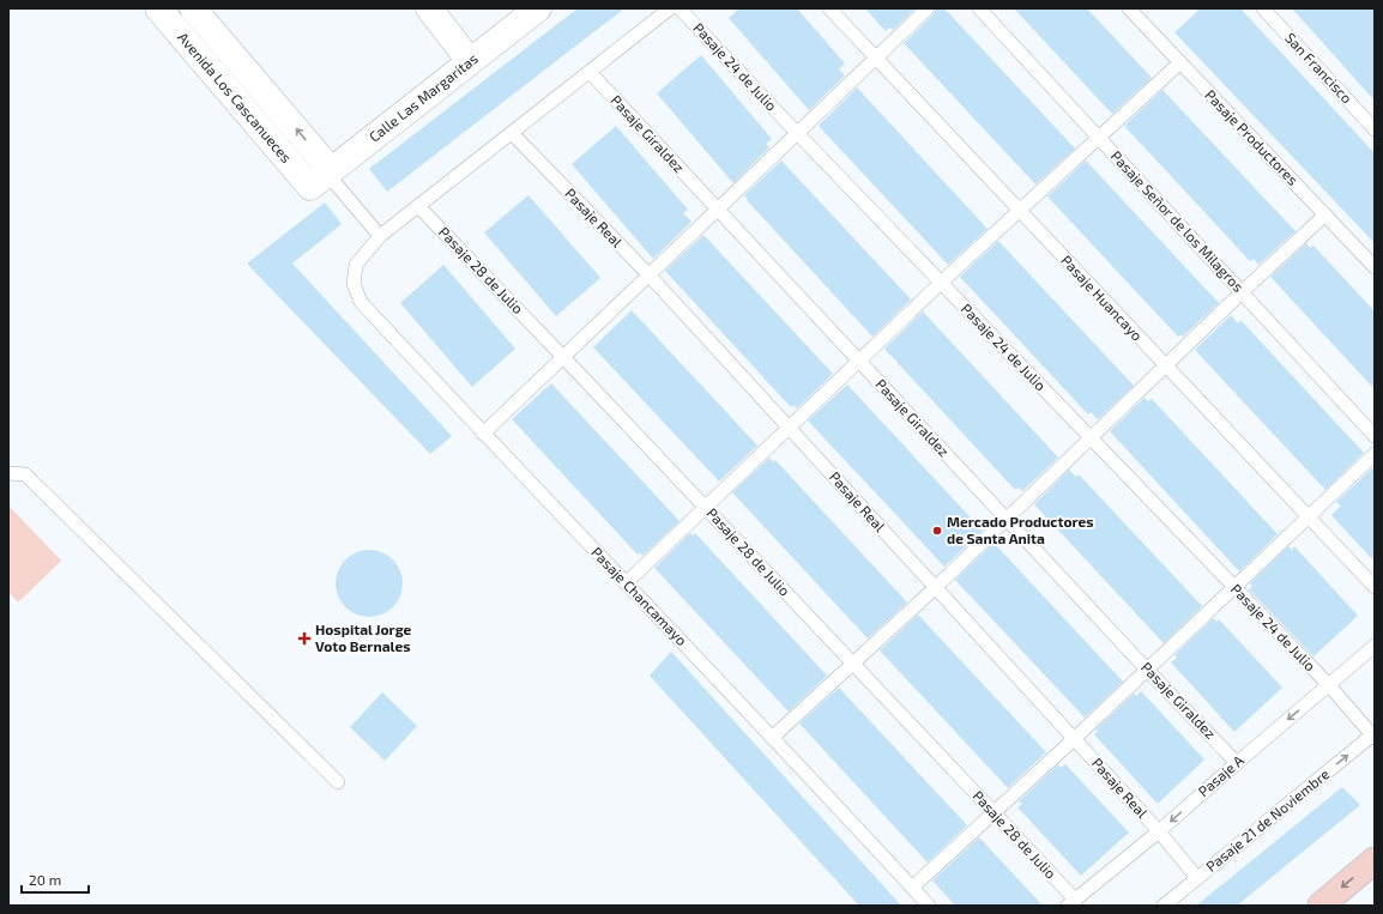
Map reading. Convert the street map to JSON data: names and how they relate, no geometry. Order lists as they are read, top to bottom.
{
  "streets": {
    "street": ["Avenida Los Cascanueces", "Calle Las Margaritas"],
    "lane": [
      "Pasaje 24 de Julio",
      "San Francisco",
      "Pasaje Giraldez",
      "Pasaje Productores",
      "Pasaje Real",
      "Pasaje Señor de los Milagros",
      "Pasaje 28 de Julio",
      "Pasaje Huancayo",
      "Pasaje Chancamayo",
      "Pasaje A",
      "Pasaje 21 de Noviembre"
    ]
  },
  "crossings": [
    ["Pasaje 24 de Julio", "Pasaje A"],
    ["Pasaje 24 de Julio", "Pasaje 21 de Noviembre"],
    ["Avenida Los Cascanueces", "Calle Las Margaritas"],
    ["Pasaje Giraldez", "Pasaje A"],
    ["Pasaje Real", "Pasaje A"],
    ["Pasaje Real", "Pasaje 21 de Noviembre"],
    ["Pasaje 28 de Julio", "Pasaje A"]
  ],
  "one_way": ["Pasaje A", "Pasaje 21 de Noviembre"],
  "places": {
    "other": ["Mercado Productores de Santa Anita"],
    "health": ["Hospital Jorge Voto Bernales"]
  },
  "scale_bar": "20 m"
}
